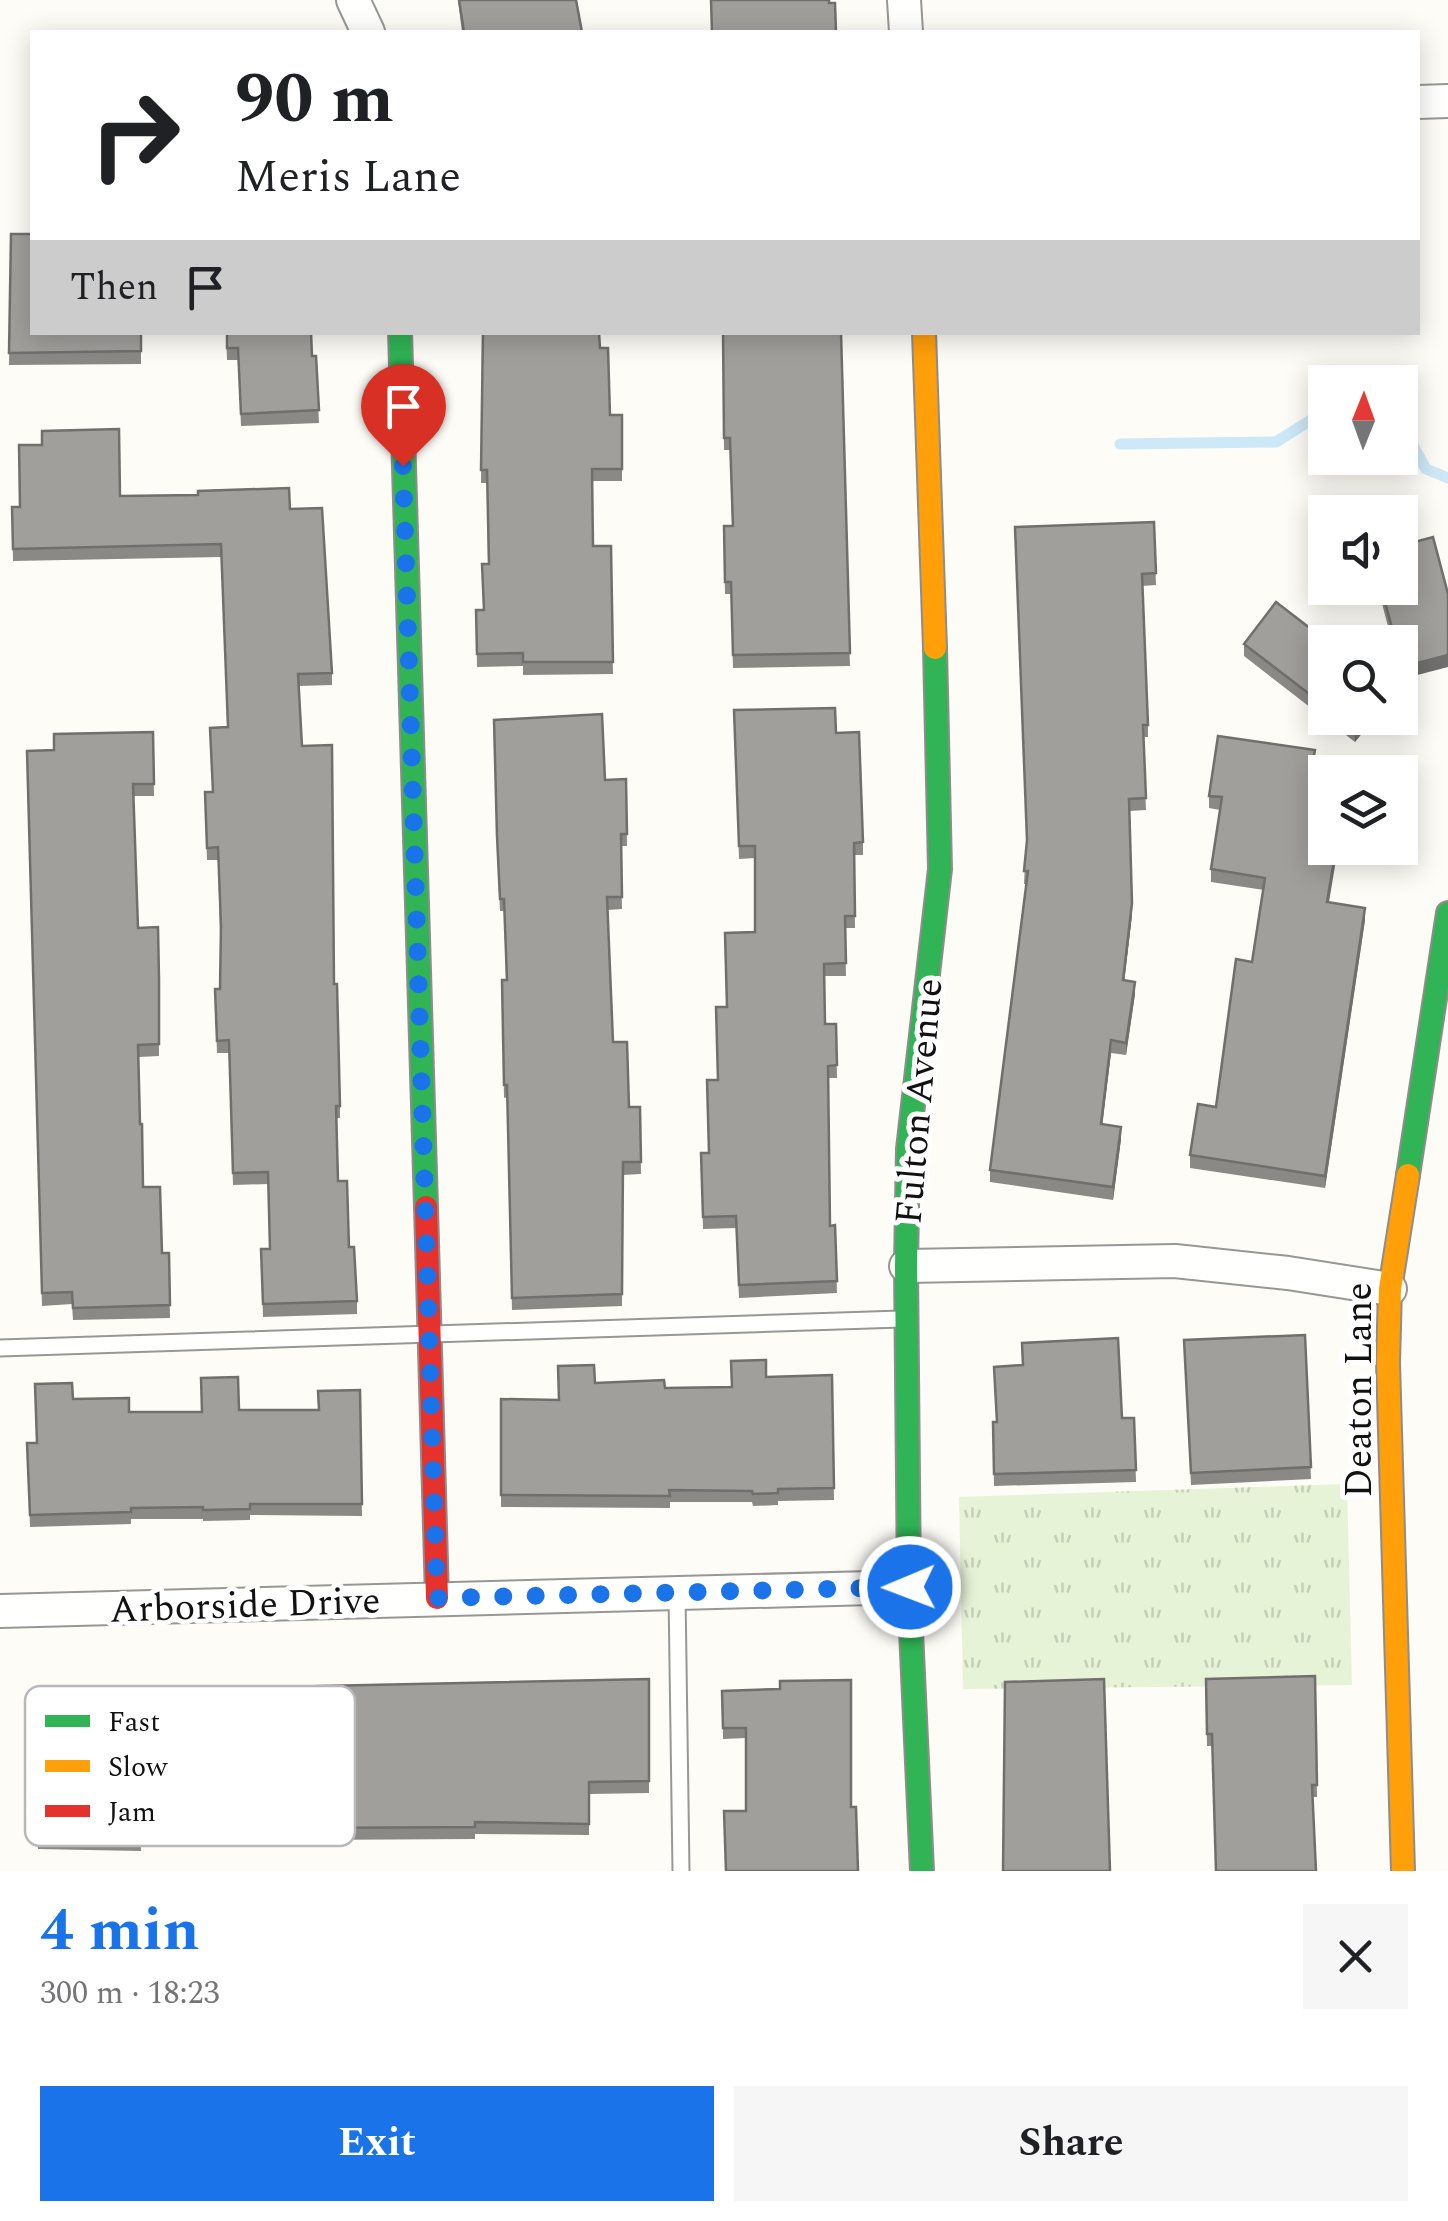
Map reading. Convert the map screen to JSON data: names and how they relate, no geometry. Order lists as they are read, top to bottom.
{
  "streets": {
    "street": ["Fulton Avenue", "Deaton Lane", "Arborside Drive"]
  },
  "crossings": [
    ["Fulton Avenue", "Arborside Drive"]
  ],
  "legend": ["Fast", "Slow", "Jam"],
  "north": "top",
  "page": {
    "turn": ["90 m", "Meris Lane"],
    "then": "Then",
    "heading": ["4 min", "300 m · 18:23"],
    "buttons": ["Exit", "Share"]
  }
}
